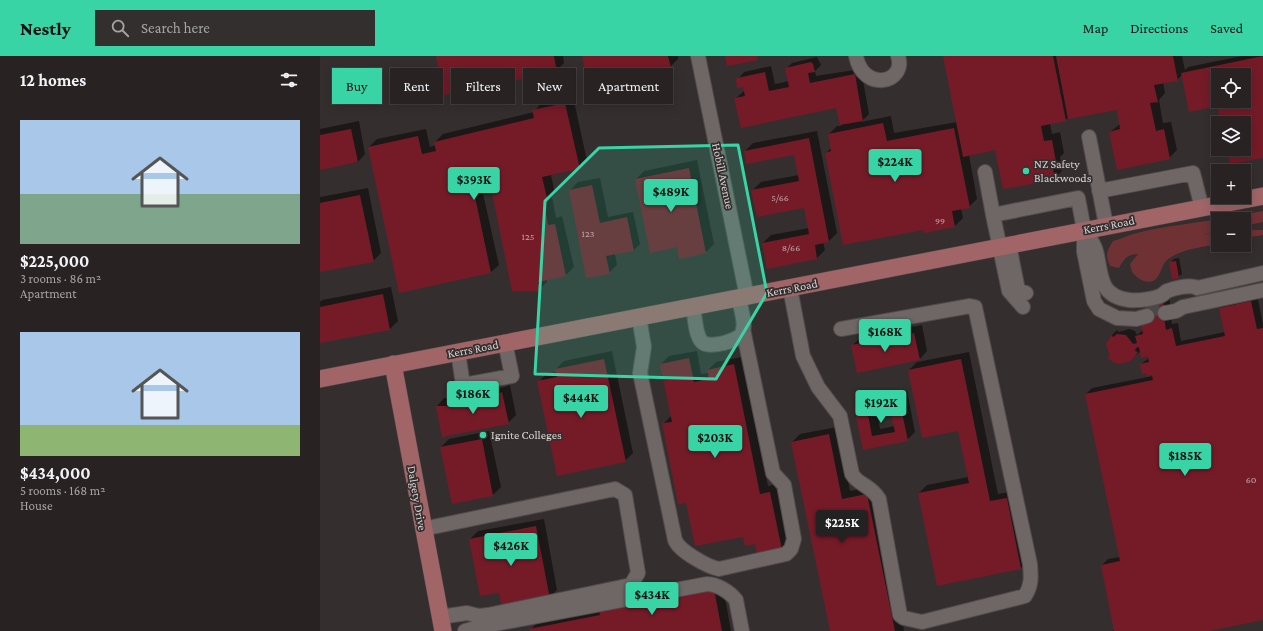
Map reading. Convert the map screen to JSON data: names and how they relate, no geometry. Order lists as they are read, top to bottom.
{
  "streets": {
    "main road": ["Kerrs Road", "Dalgety Drive"],
    "street": ["Hobill Avenue"]
  },
  "crossings": [
    ["Hobill Avenue", "Kerrs Road"],
    ["Kerrs Road", "Dalgety Drive"]
  ],
  "places": ["NZ Safety Blackwoods", "Ignite Colleges"],
  "house_numbers": [
    "5/66",
    "99",
    "123",
    "125",
    "8/66",
    "60"
  ],
  "page": {
    "header": "Nestly",
    "search": "Search here",
    "nav": ["Map", "Directions", "Saved"],
    "heading": "12 homes",
    "map_buttons": ["+", "−"],
    "chip": [
      "Buy",
      "Rent",
      "Filters",
      "New",
      "Apartment"
    ],
    "list": [
      {
        "name": "$225,000",
        "note": "3 rooms · 86 m² · Apartment"
      },
      {
        "name": "$434,000",
        "note": "5 rooms · 168 m² · House"
      }
    ],
    "price": [
      "$224K",
      "$393K",
      "$489K",
      "$168K",
      "$186K",
      "$444K",
      "$192K",
      "$203K",
      "$185K",
      "$225K",
      "$426K",
      "$434K"
    ]
  }
}
